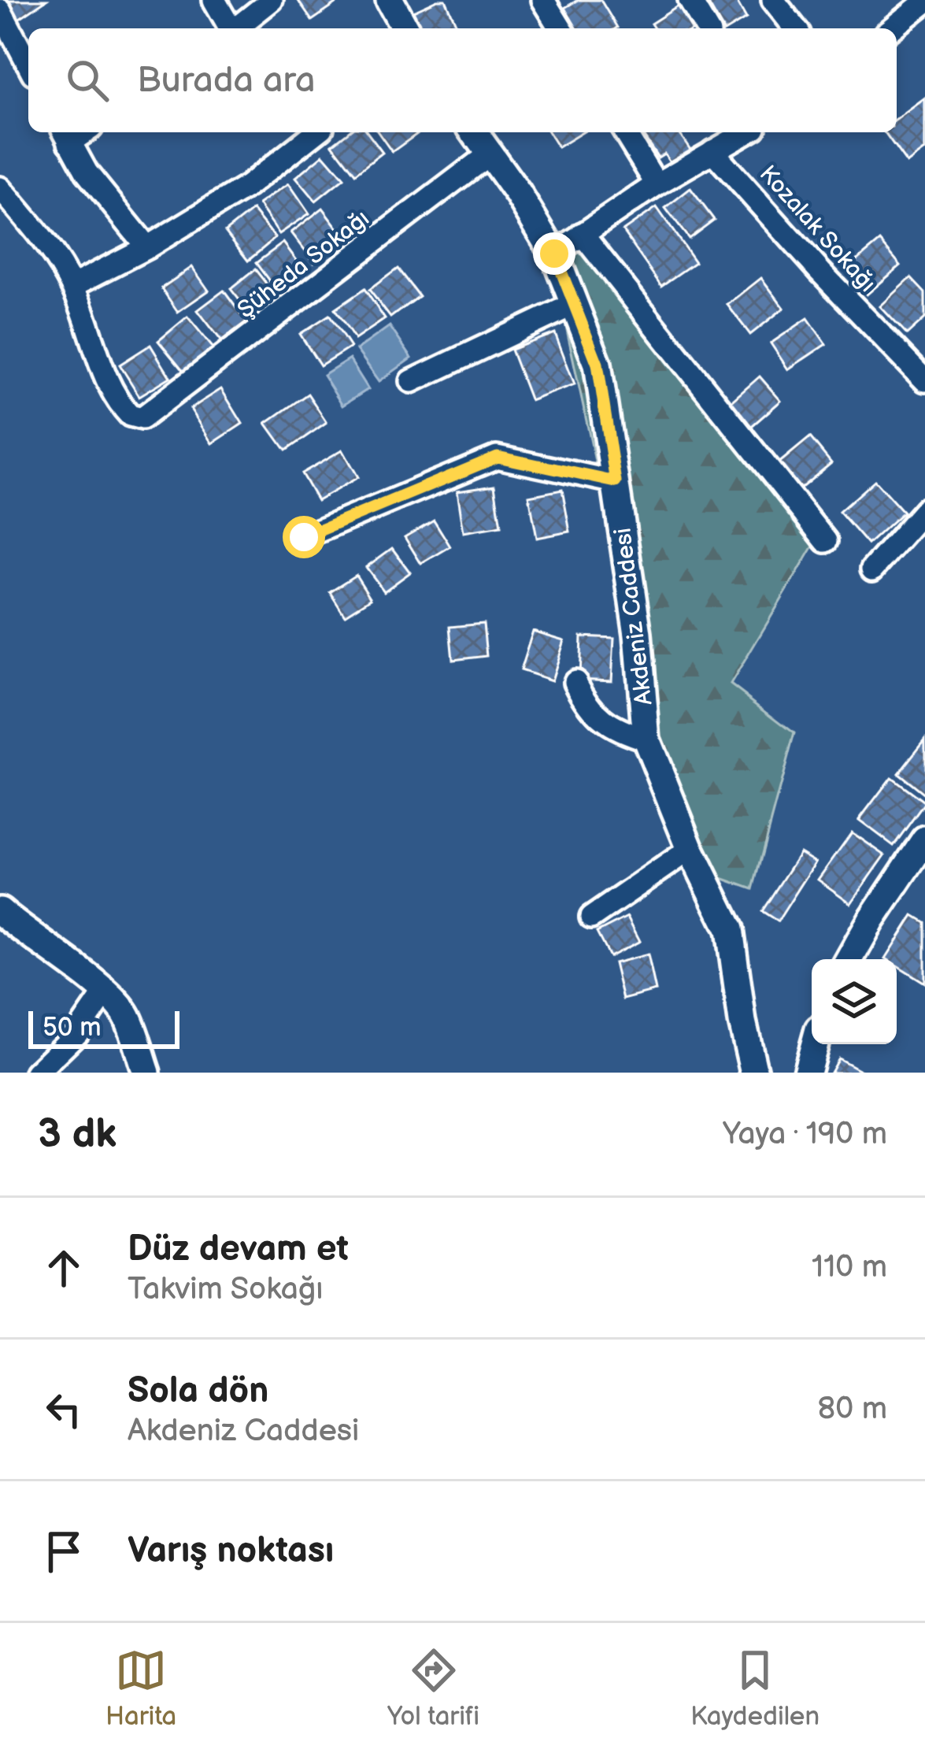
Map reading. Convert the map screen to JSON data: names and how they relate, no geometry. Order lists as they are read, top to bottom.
{
  "streets": {
    "street": ["Kozalak Sokağı", "Şüheda Sokağı", "Akdeniz Caddesi"]
  },
  "crossings": [
    ["Şüheda Sokağı", "Akdeniz Caddesi"]
  ],
  "scale_bar": "50 m",
  "page": {
    "search": "Burada ara",
    "scale": "50 m",
    "heading": ["3 dk", "Yaya · 190 m"],
    "list": [
      ["Düz devam et", "Takvim Sokağı", "110 m"],
      ["Sola dön", "Akdeniz Caddesi", "80 m"],
      "Varış noktası"
    ],
    "nav": ["Harita", "Yol tarifi", "Kaydedilen"]
  }
}
